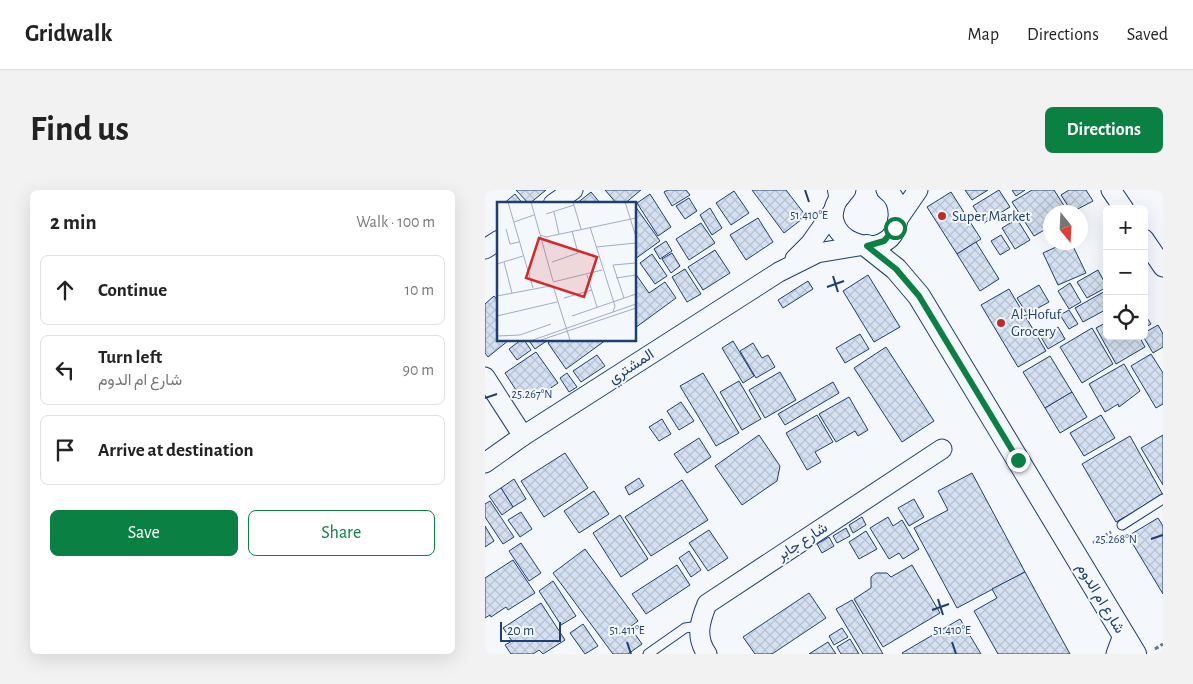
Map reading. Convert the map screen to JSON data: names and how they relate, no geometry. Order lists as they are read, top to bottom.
{
  "streets": {
    "street": ["المشتري", "شارع جابر", "شارع ام الدوم"]
  },
  "crossings": [
    ["المشتري", "شارع ام الدوم"]
  ],
  "places": ["Super Market", "Al-Hofuf Grocery"],
  "scale_bar": "20 m",
  "north": "bottom",
  "page": {
    "header": "Gridwalk",
    "nav": ["Map", "Directions", "Saved"],
    "buttons": [
      "Directions",
      ["Save", "Share"]
    ],
    "title": "Find us",
    "heading": ["2 min", "Walk · 100 m"],
    "map_buttons": ["+", "−"],
    "list": [
      ["Continue", "10 m"],
      ["Turn left", "شارع ام الدوم", "90 m"],
      "Arrive at destination"
    ],
    "scale": "20 m"
  },
  "coordinates": [
    "51.410°E",
    "25.267°N",
    "25.268°N",
    "51.411°E"
  ]
}
